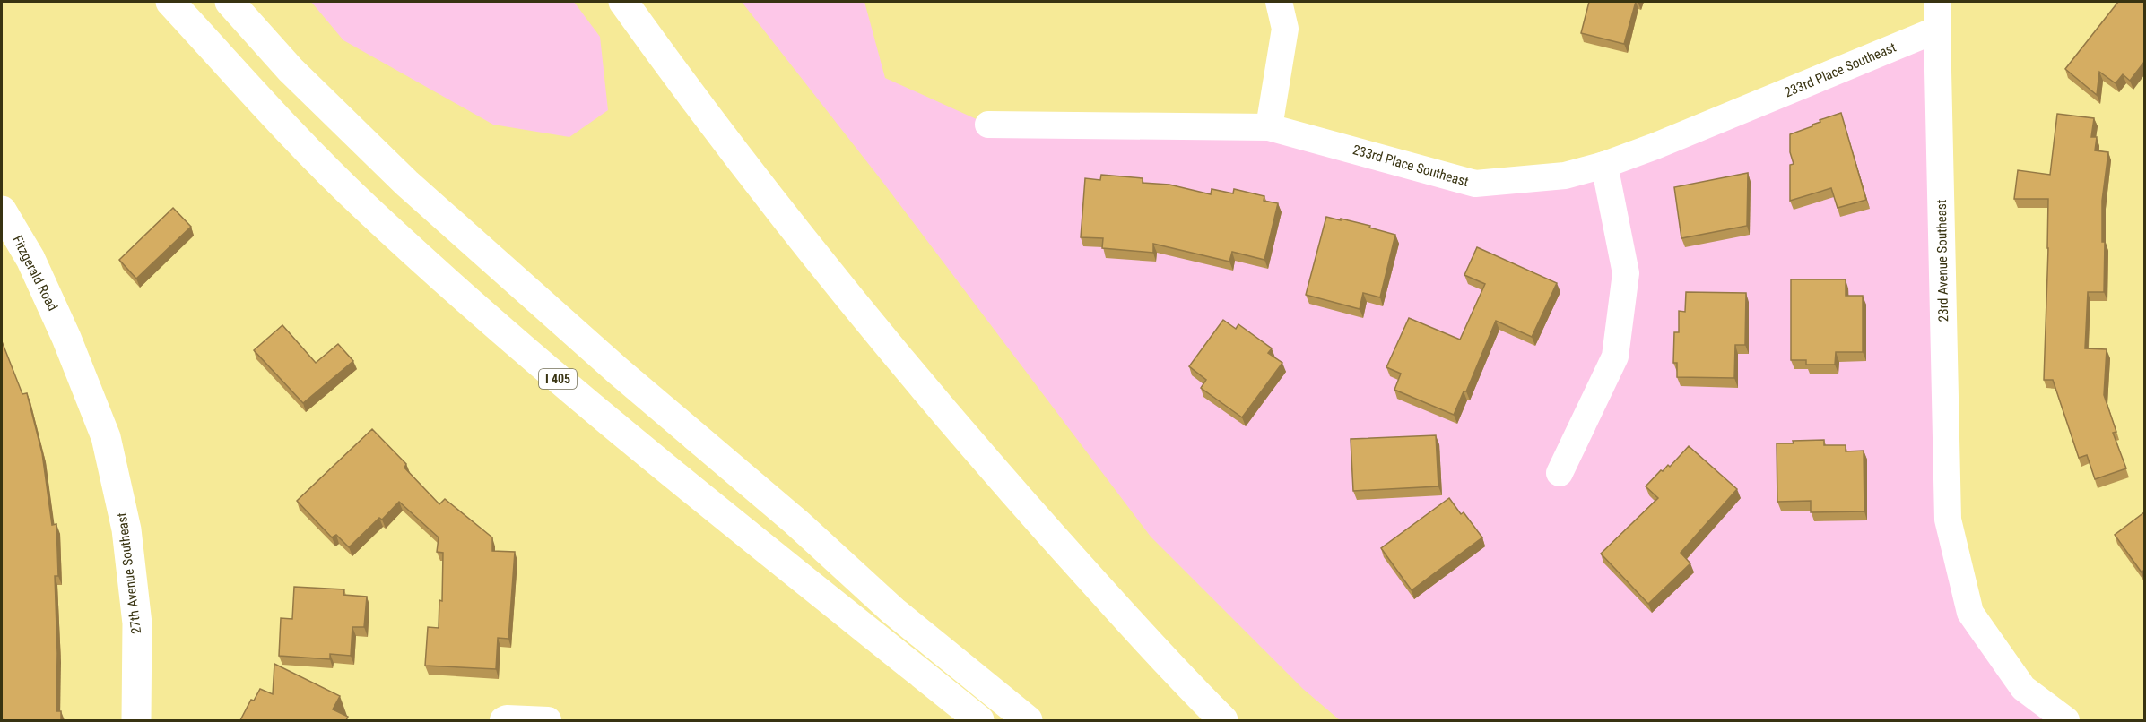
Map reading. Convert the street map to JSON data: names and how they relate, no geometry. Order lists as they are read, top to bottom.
{
  "streets": {
    "main road": ["Fitzgerald Road", "I 405", "27th Avenue Southeast"],
    "street": ["233rd Place Southeast", "23rd Avenue Southeast"]
  },
  "crossings": [
    ["233rd Place Southeast", "23rd Avenue Southeast"],
    ["Fitzgerald Road", "27th Avenue Southeast"]
  ]
}
